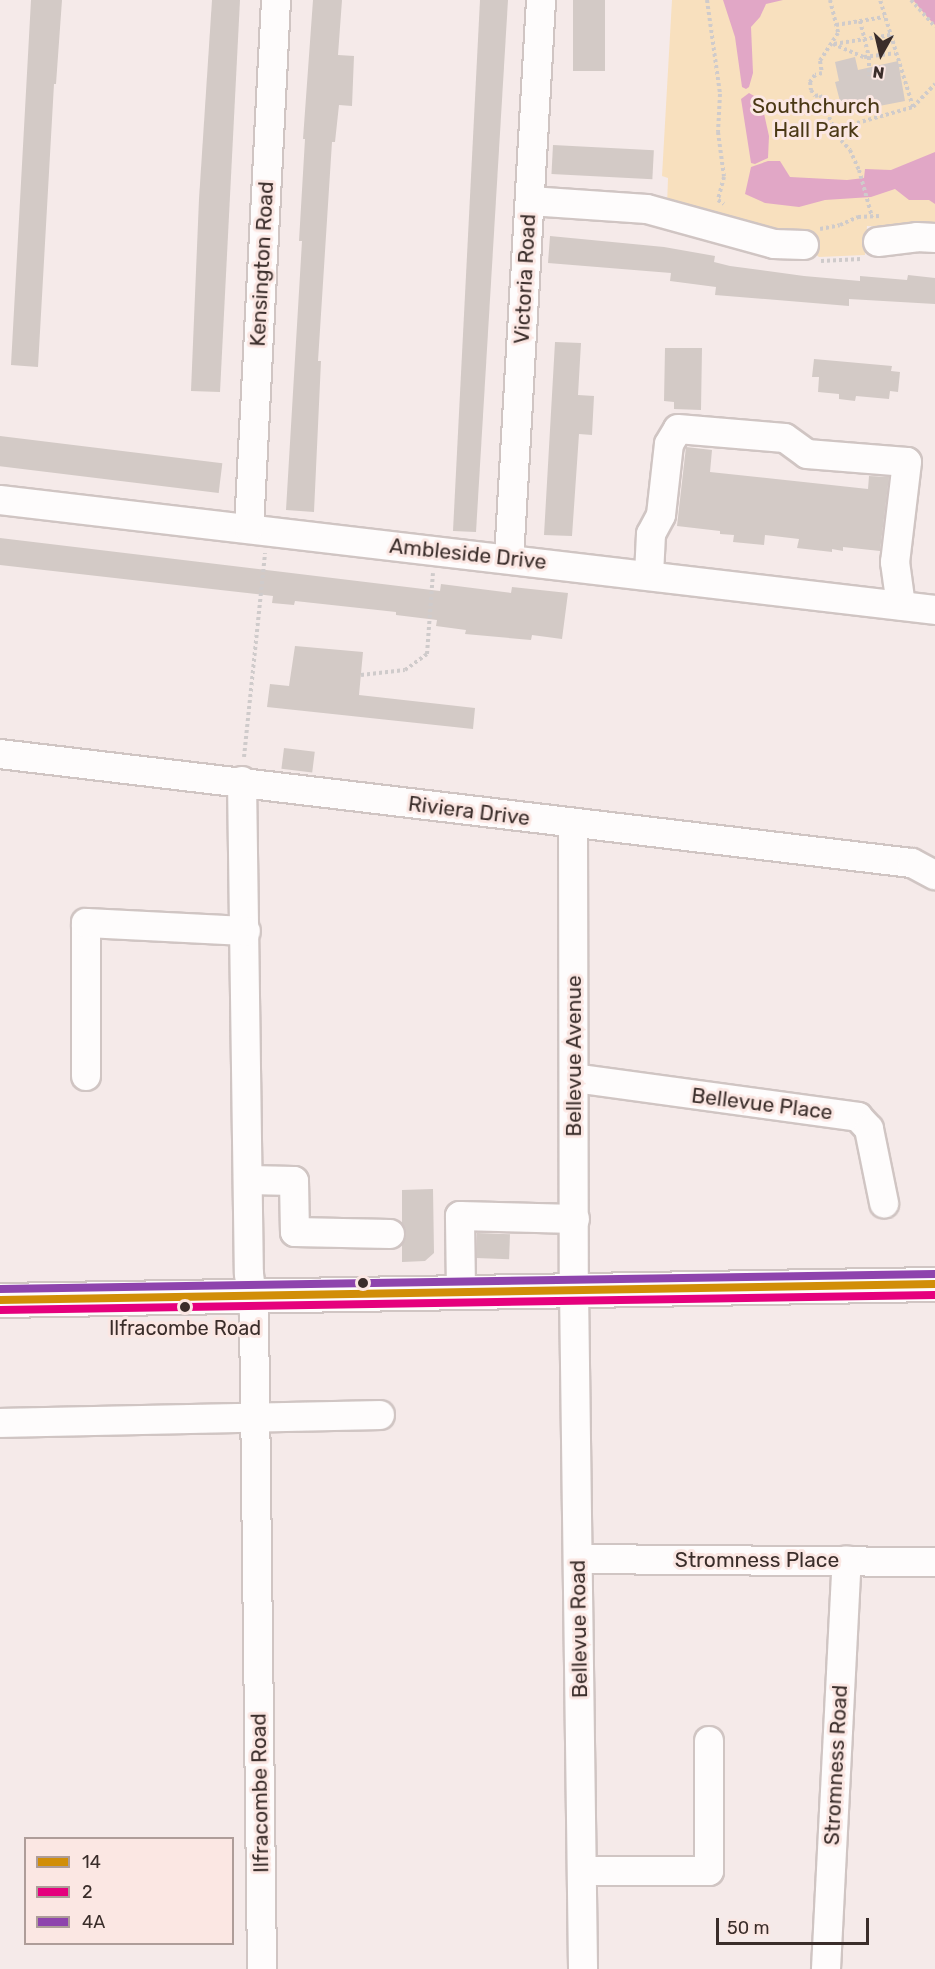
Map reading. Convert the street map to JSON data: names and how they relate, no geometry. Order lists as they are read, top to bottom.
{
  "streets": {
    "street": [
      "Kensington Road",
      "Victoria Road",
      "Ambleside Drive",
      "Riviera Drive",
      "Bellevue Avenue",
      "Bellevue Place",
      "Stromness Place",
      "Bellevue Road",
      "Stromness Road",
      "Ilfracombe Road"
    ]
  },
  "crossings": [
    ["Kensington Road", "Ambleside Drive"],
    ["Victoria Road", "Ambleside Drive"],
    ["Riviera Drive", "Bellevue Avenue"],
    ["Riviera Drive", "Ilfracombe Road"],
    ["Bellevue Avenue", "Bellevue Place"],
    ["Bellevue Avenue", "Bellevue Road"],
    ["Stromness Place", "Bellevue Road"],
    ["Stromness Place", "Stromness Road"]
  ],
  "parks": ["Southchurch Hall Park"],
  "places": ["Ilfracombe Road"],
  "lines": ["transit line 4A", "transit line 14", "transit line 2"],
  "legend": ["14", "2", "4A"],
  "scale_bar": "50 m",
  "north": "bottom"
}
